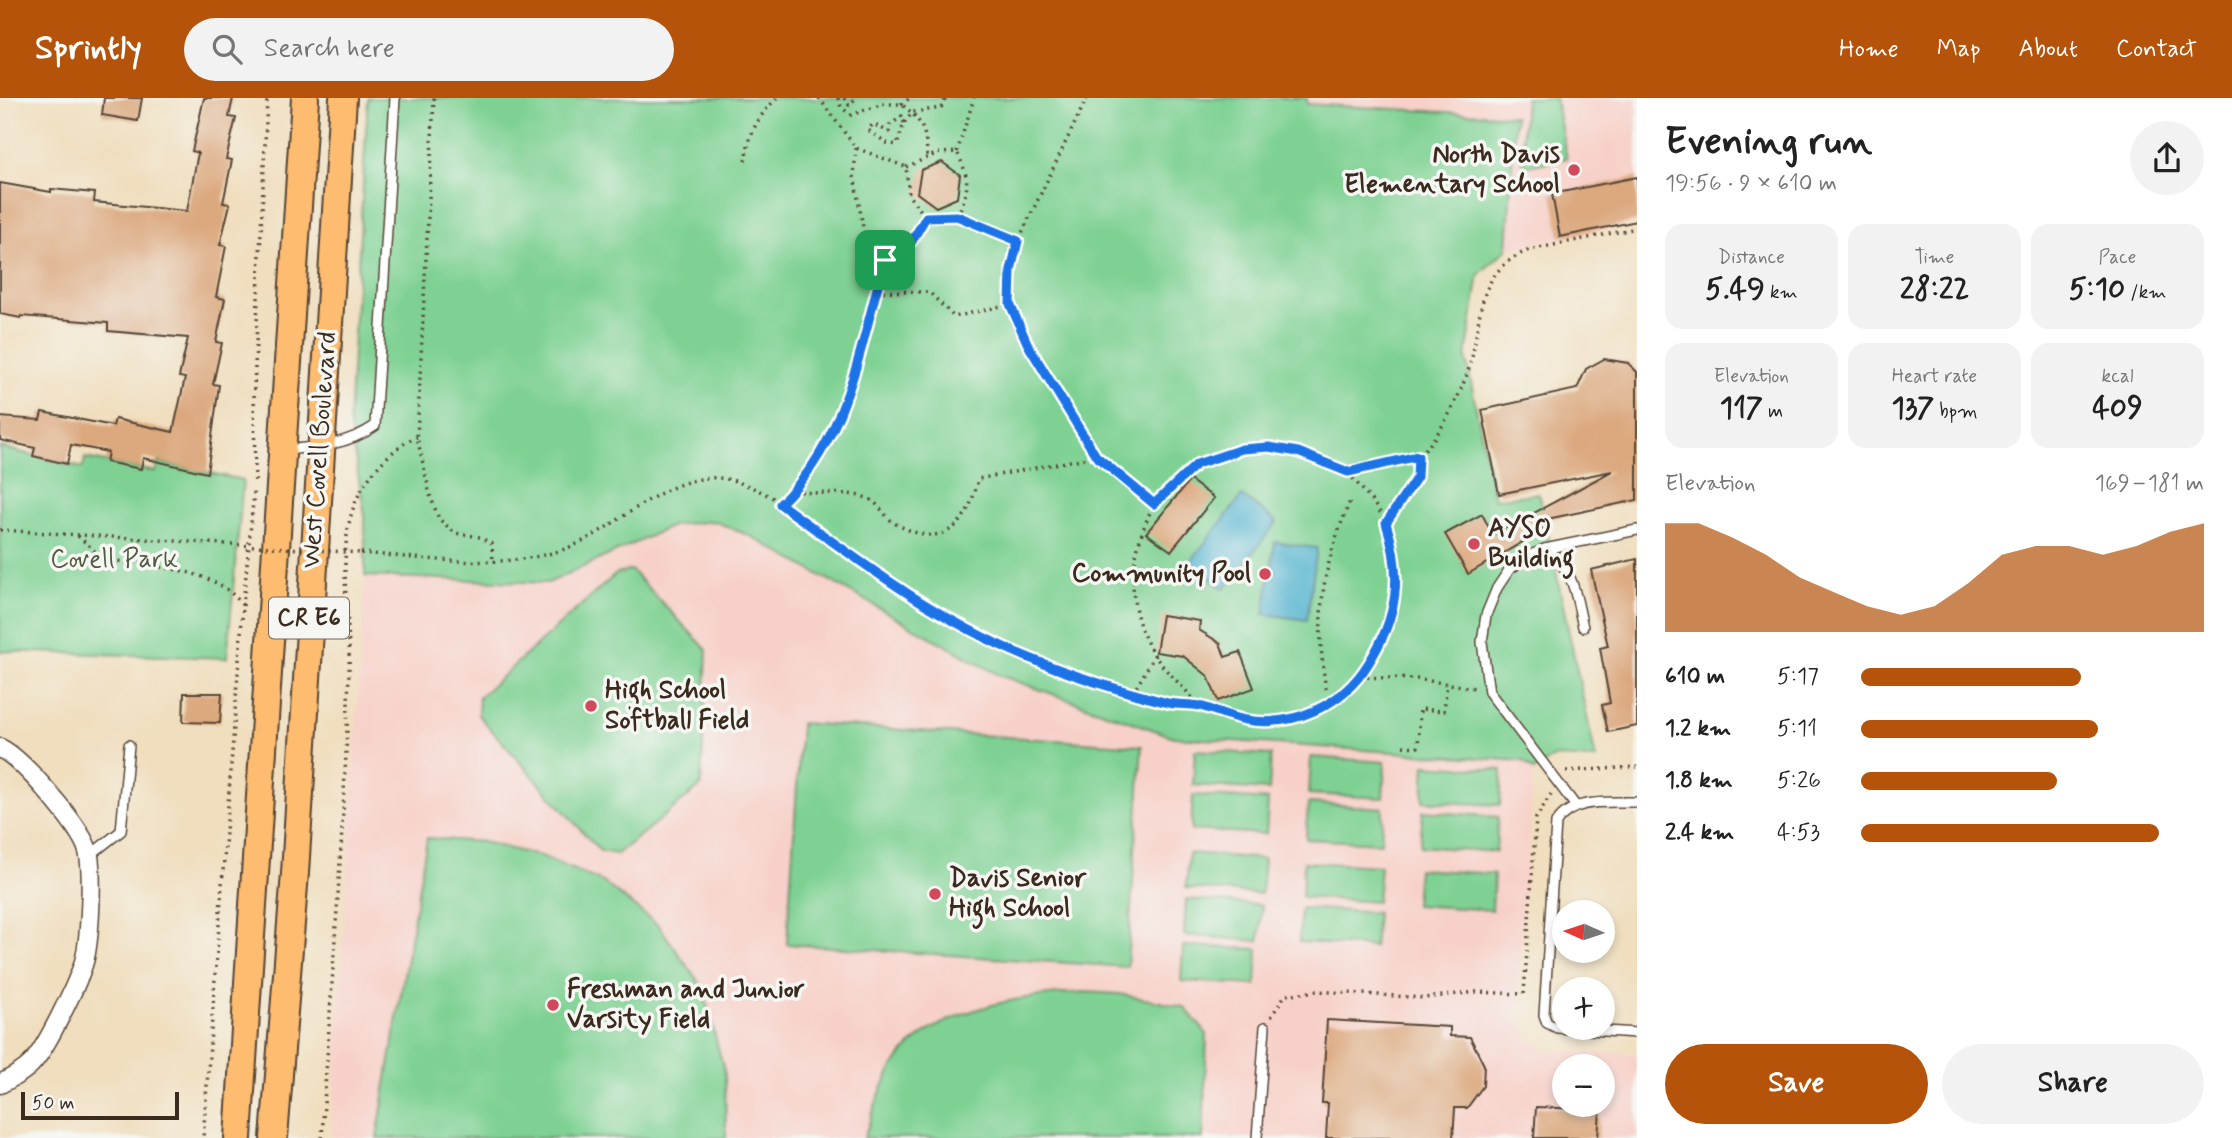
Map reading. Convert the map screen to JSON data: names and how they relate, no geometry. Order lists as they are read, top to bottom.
{
  "streets": {
    "main road": ["West Covell Boulevard", "CR E6"]
  },
  "parks": ["Covell Park"],
  "places": [
    "North Davis Elementary School",
    "AYSO Building",
    "Community Pool",
    "High School Softball Field",
    "Davis Senior High School",
    "Freshman and Junior Varsity Field"
  ],
  "scale_bar": "50 m",
  "north": "left",
  "page": {
    "header": "Sprintly",
    "search": "Search here",
    "nav": [
      "Home",
      "Map",
      "About",
      "Contact"
    ],
    "heading": ["Evening run", "19:56 · 9 × 610 m"],
    "stats": [
      ["Distance", "5.49 km"],
      ["Time", "28:22"],
      ["Pace", "5:10 /km"],
      ["Elevation", "117 m"],
      ["Heart rate", "137 bpm"],
      ["kcal", "409"]
    ],
    "chart": ["Elevation", "169–181 m"],
    "list": [
      {
        "name": "610 m",
        "note": "5:17"
      },
      {
        "name": "1.2 km",
        "note": "5:11"
      },
      {
        "name": "1.8 km",
        "note": "5:26"
      },
      {
        "name": "2.4 km",
        "note": "4:53"
      }
    ],
    "map_buttons": ["+", "−"],
    "buttons": ["Save", "Share"],
    "scale": "50 m"
  }
}
